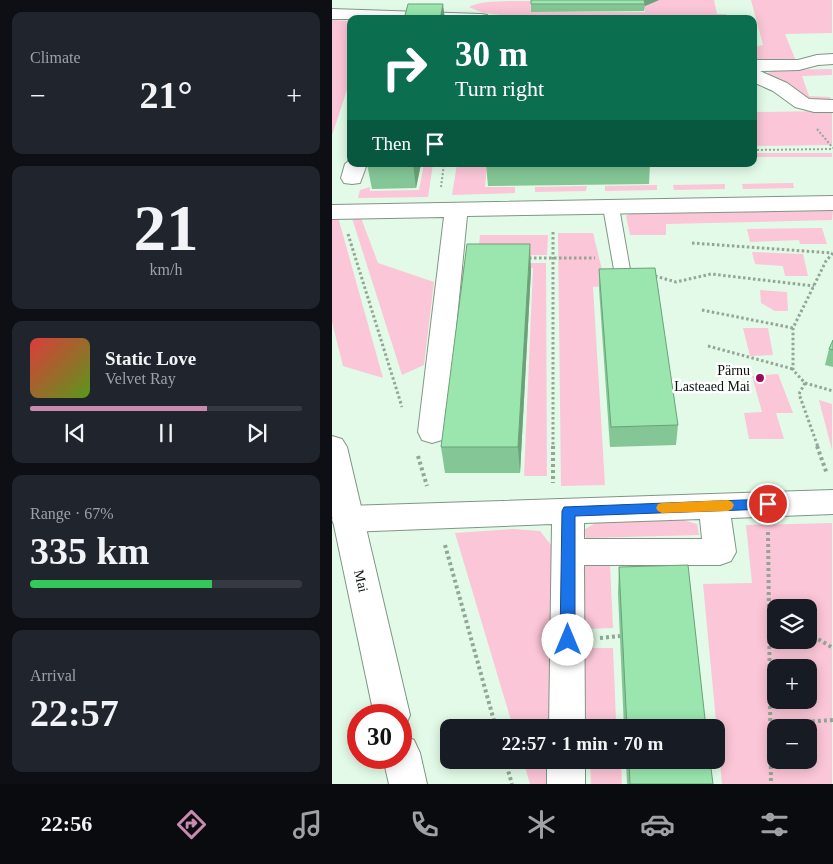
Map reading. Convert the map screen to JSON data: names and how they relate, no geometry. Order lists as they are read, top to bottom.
{
  "streets": {
    "street": ["Mai"]
  },
  "places": ["Pärnu Lasteaed Mai"],
  "page": {
    "tile": [
      "Climate",
      ["21", "km/h"],
      ["Range · 67%", "335 km"],
      ["Arrival", "22:57"]
    ],
    "turn": ["30 m", "Turn right"],
    "heat": ["−", "21°", "+"],
    "then": "Then",
    "song": ["Static Love", "Velvet Ray"],
    "map_buttons": ["+", "−"],
    "limit": "30",
    "trip": "22:57 · 1 min · 70 m",
    "tabs": "22:56"
  }
}
